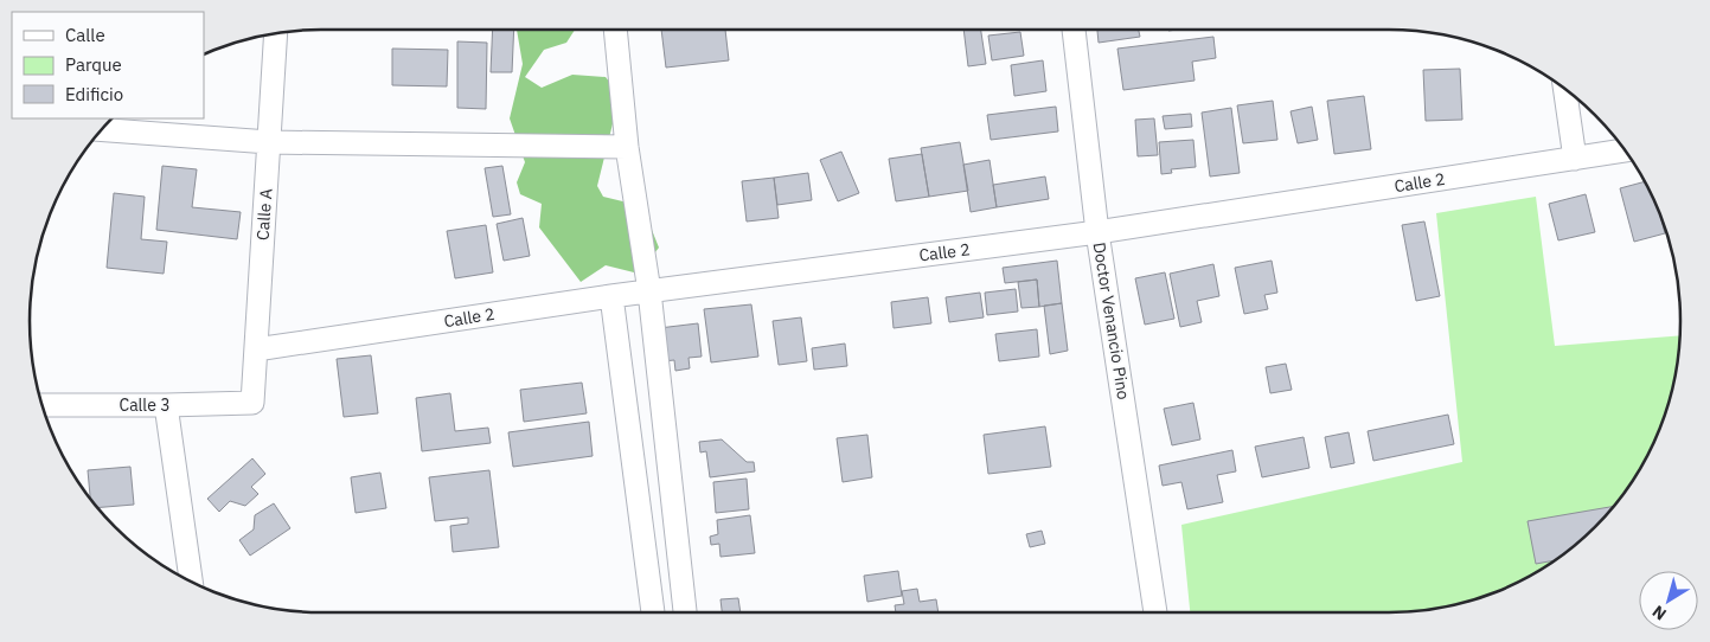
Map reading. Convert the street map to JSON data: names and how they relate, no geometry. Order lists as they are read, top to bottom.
{
  "streets": {
    "street": [
      "Calle 2",
      "Calle A",
      "Doctor Venancio Pino",
      "Calle 3"
    ]
  },
  "crossings": [
    ["Calle 2", "Calle A"],
    ["Calle 2", "Doctor Venancio Pino"],
    ["Calle A", "Calle 3"]
  ],
  "legend": ["Calle", "Parque", "Edificio"],
  "north": "bottom left"
}
